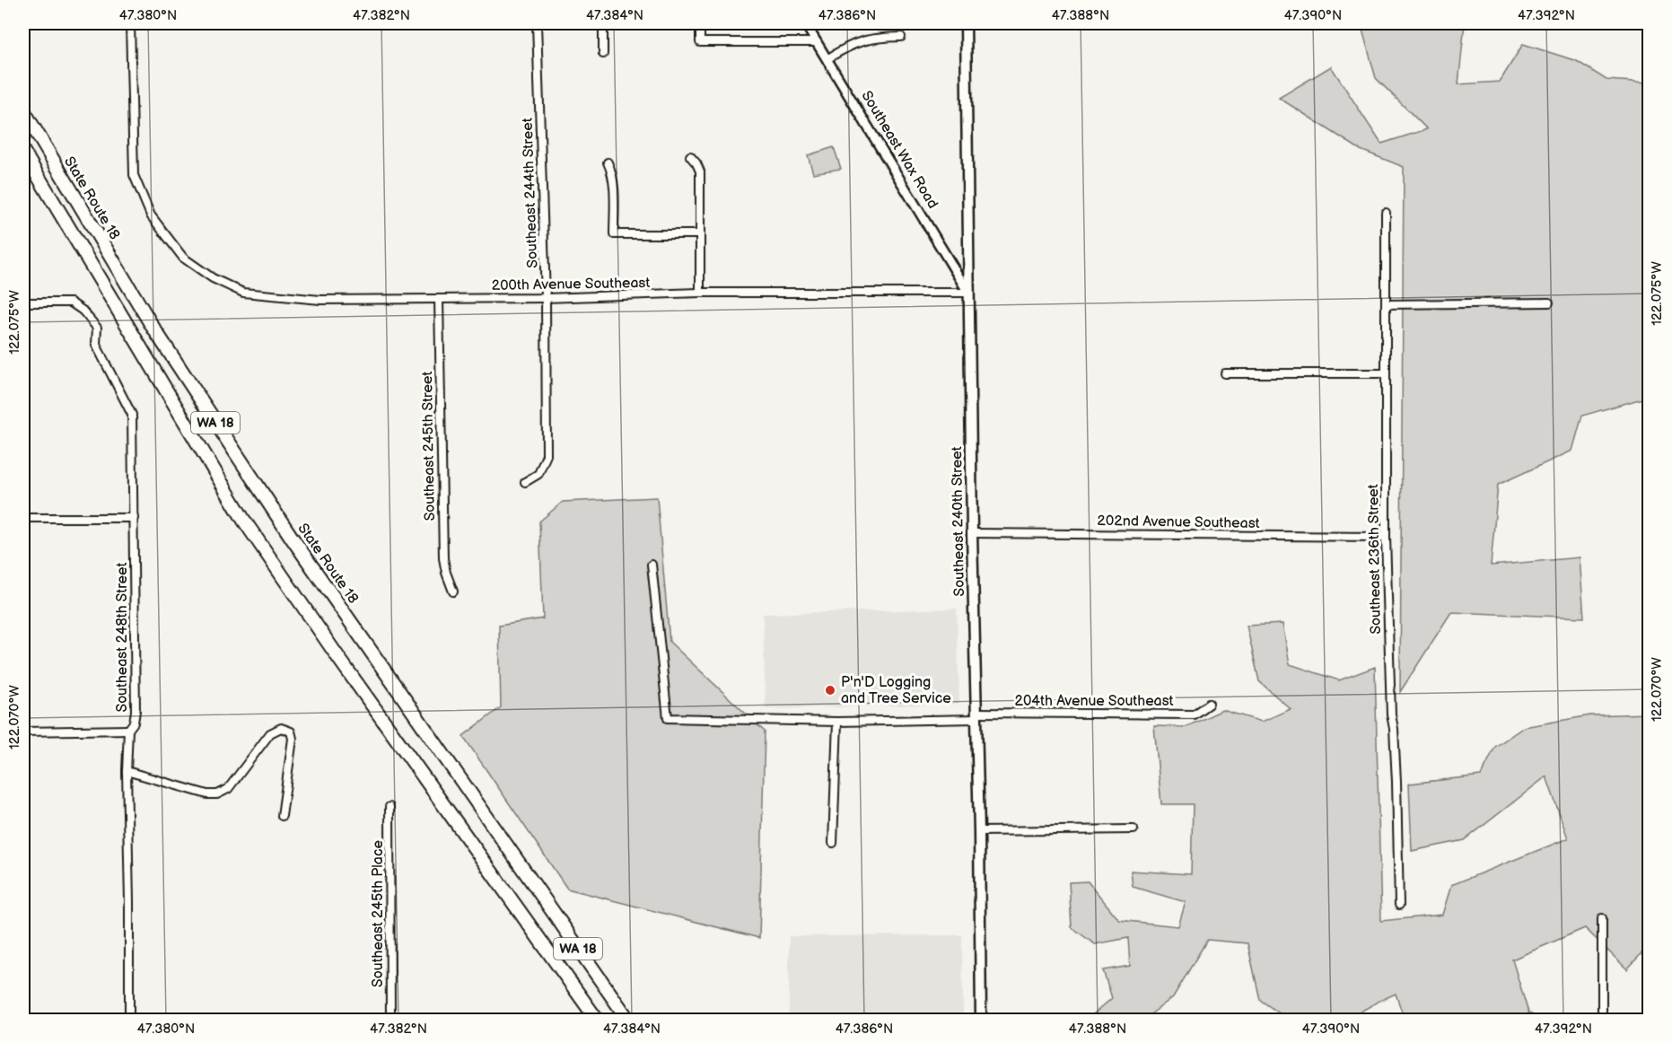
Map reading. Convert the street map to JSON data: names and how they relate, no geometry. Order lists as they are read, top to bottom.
{
  "streets": {
    "highway": ["State Route 18", "WA 18"],
    "main road": ["Southeast 240th Street"],
    "street": [
      "Southeast Wax Road",
      "Southeast 244th Street",
      "200th Avenue Southeast",
      "Southeast 245th Street",
      "202nd Avenue Southeast",
      "Southeast 236th Street",
      "Southeast 248th Street",
      "204th Avenue Southeast",
      "Southeast 245th Place"
    ]
  },
  "crossings": [
    ["Southeast Wax Road", "200th Avenue Southeast"],
    ["Southeast Wax Road", "Southeast 240th Street"],
    ["Southeast 244th Street", "200th Avenue Southeast"],
    ["200th Avenue Southeast", "Southeast 245th Street"],
    ["200th Avenue Southeast", "Southeast 240th Street"],
    ["Southeast 240th Street", "202nd Avenue Southeast"],
    ["Southeast 240th Street", "204th Avenue Southeast"],
    ["202nd Avenue Southeast", "Southeast 236th Street"]
  ],
  "places": ["P'n'D Logging and Tree Service"],
  "coordinates": [
    "47.380°N",
    "47.382°N",
    "47.384°N",
    "47.386°N",
    "47.388°N",
    "47.390°N",
    "47.392°N",
    "122.075°W",
    "122.070°W"
  ]
}
